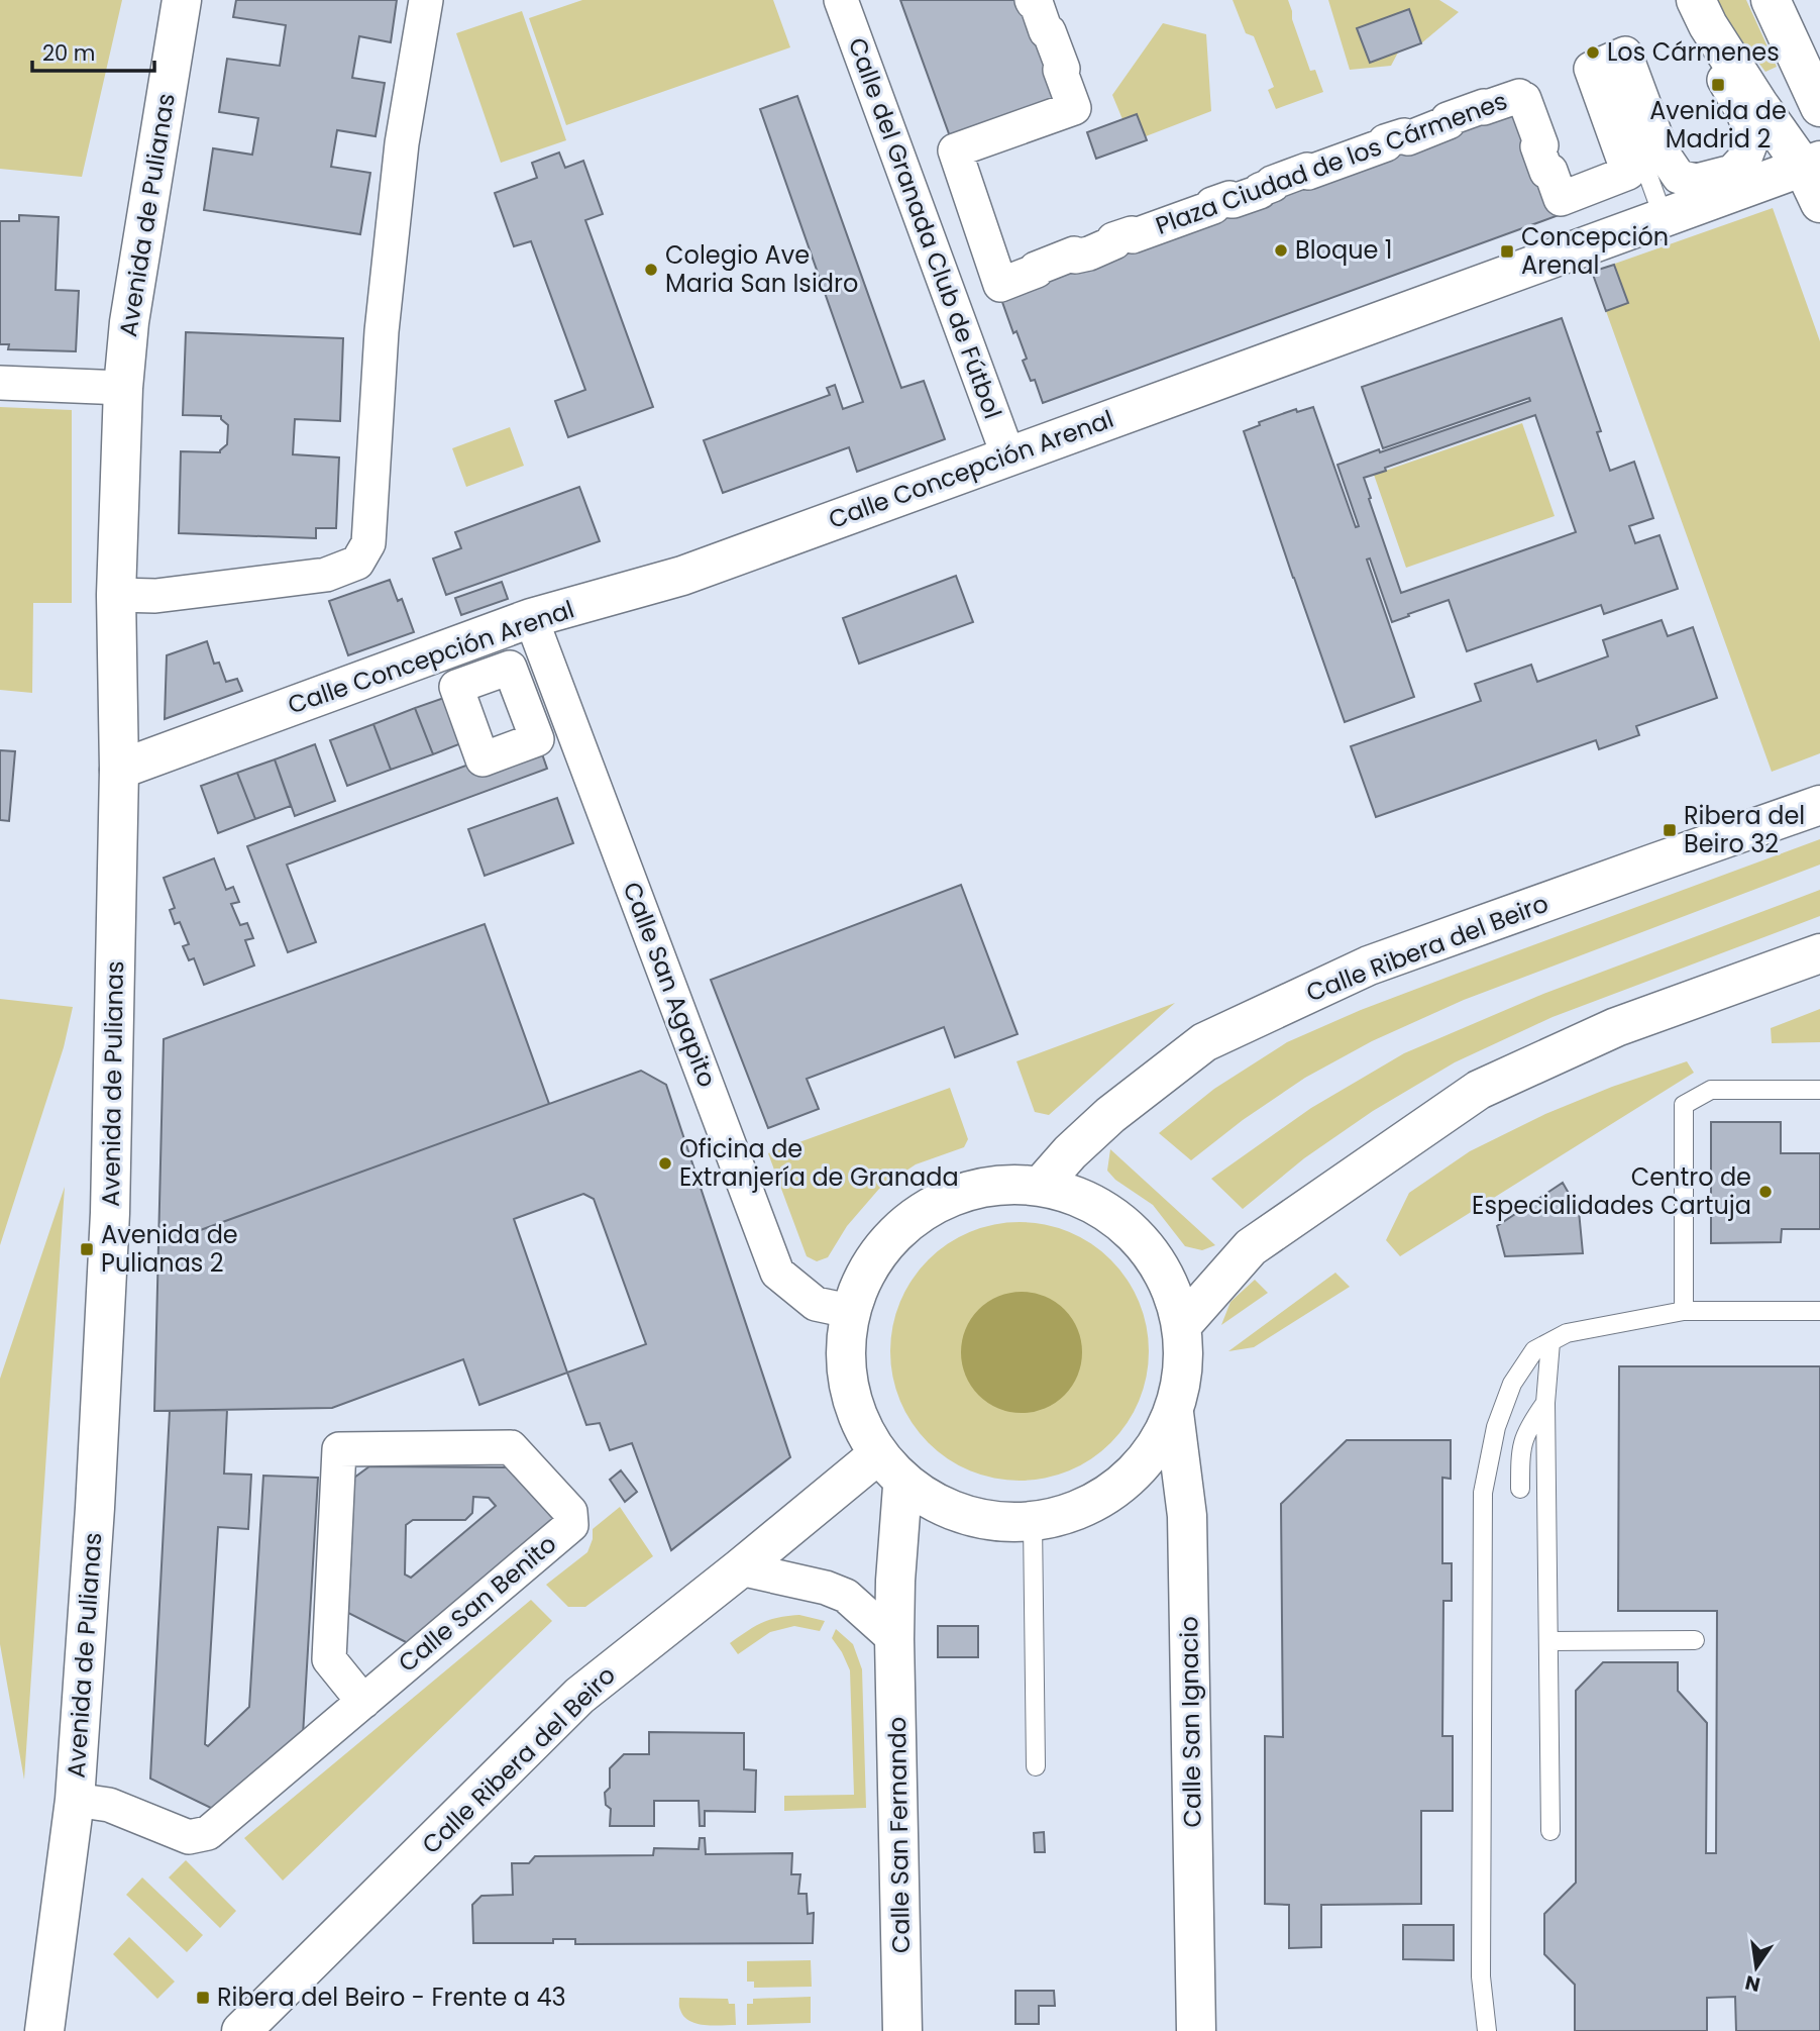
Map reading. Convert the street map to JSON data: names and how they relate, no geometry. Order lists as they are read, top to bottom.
{
  "streets": {
    "main road": [
      "Avenida de Pulianas",
      "Calle Concepción Arenal",
      "Calle Ribera del Beiro",
      "Calle San Ignacio",
      "Calle San Fernando"
    ],
    "street": [
      "Plaza Ciudad de los Cármenes",
      "Calle del Granada Club de Fútbol",
      "Calle San Agapito",
      "Calle San Benito"
    ]
  },
  "crossings": [
    ["Avenida de Pulianas", "Calle Concepción Arenal"],
    ["Avenida de Pulianas", "Calle San Benito"],
    ["Calle del Granada Club de Fútbol", "Calle Concepción Arenal"],
    ["Calle Concepción Arenal", "Calle San Agapito"]
  ],
  "places": {
    "other": [
      "Los Cármenes",
      "Bloque 1",
      "Colegio Ave Maria San Isidro",
      "Oficina de Extranjería de Granada",
      "Centro de Especialidades Cartuja"
    ],
    "transit": [
      "Avenida de Madrid 2",
      "Concepción Arenal",
      "Ribera del Beiro 32",
      "Avenida de Pulianas 2",
      "Ribera del Beiro - Frente a 43"
    ]
  },
  "scale_bar": "20 m",
  "north": "bottom"
}
